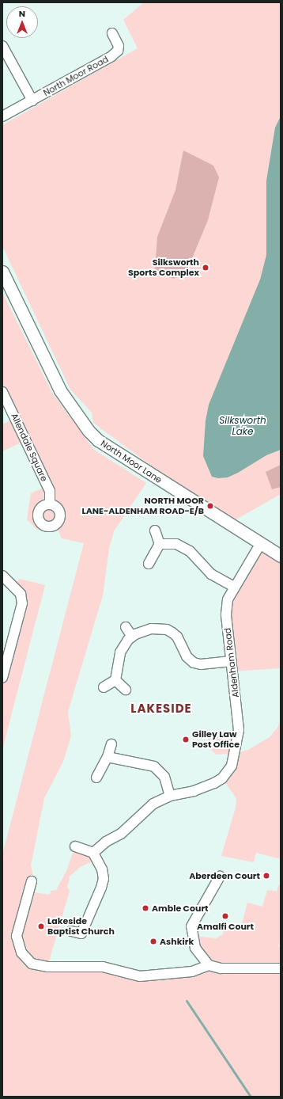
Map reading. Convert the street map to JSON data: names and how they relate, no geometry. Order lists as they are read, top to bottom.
{
  "streets": {
    "street": [
      "North Moor Road",
      "Allendale Square",
      "North Moor Lane",
      "Aldenham Road"
    ]
  },
  "crossings": [
    ["North Moor Lane", "Aldenham Road"]
  ],
  "districts": ["LAKESIDE"],
  "water": ["Silksworth Lake"],
  "places": [
    "Silksworth Sports Complex",
    "NORTH MOOR LANE-ALDENHAM ROAD-E/B",
    "Gilley Law Post Office",
    "Aberdeen Court",
    "Amble Court",
    "Amalfi Court",
    "Lakeside Baptist Church",
    "Ashkirk"
  ],
  "north": "top"
}
